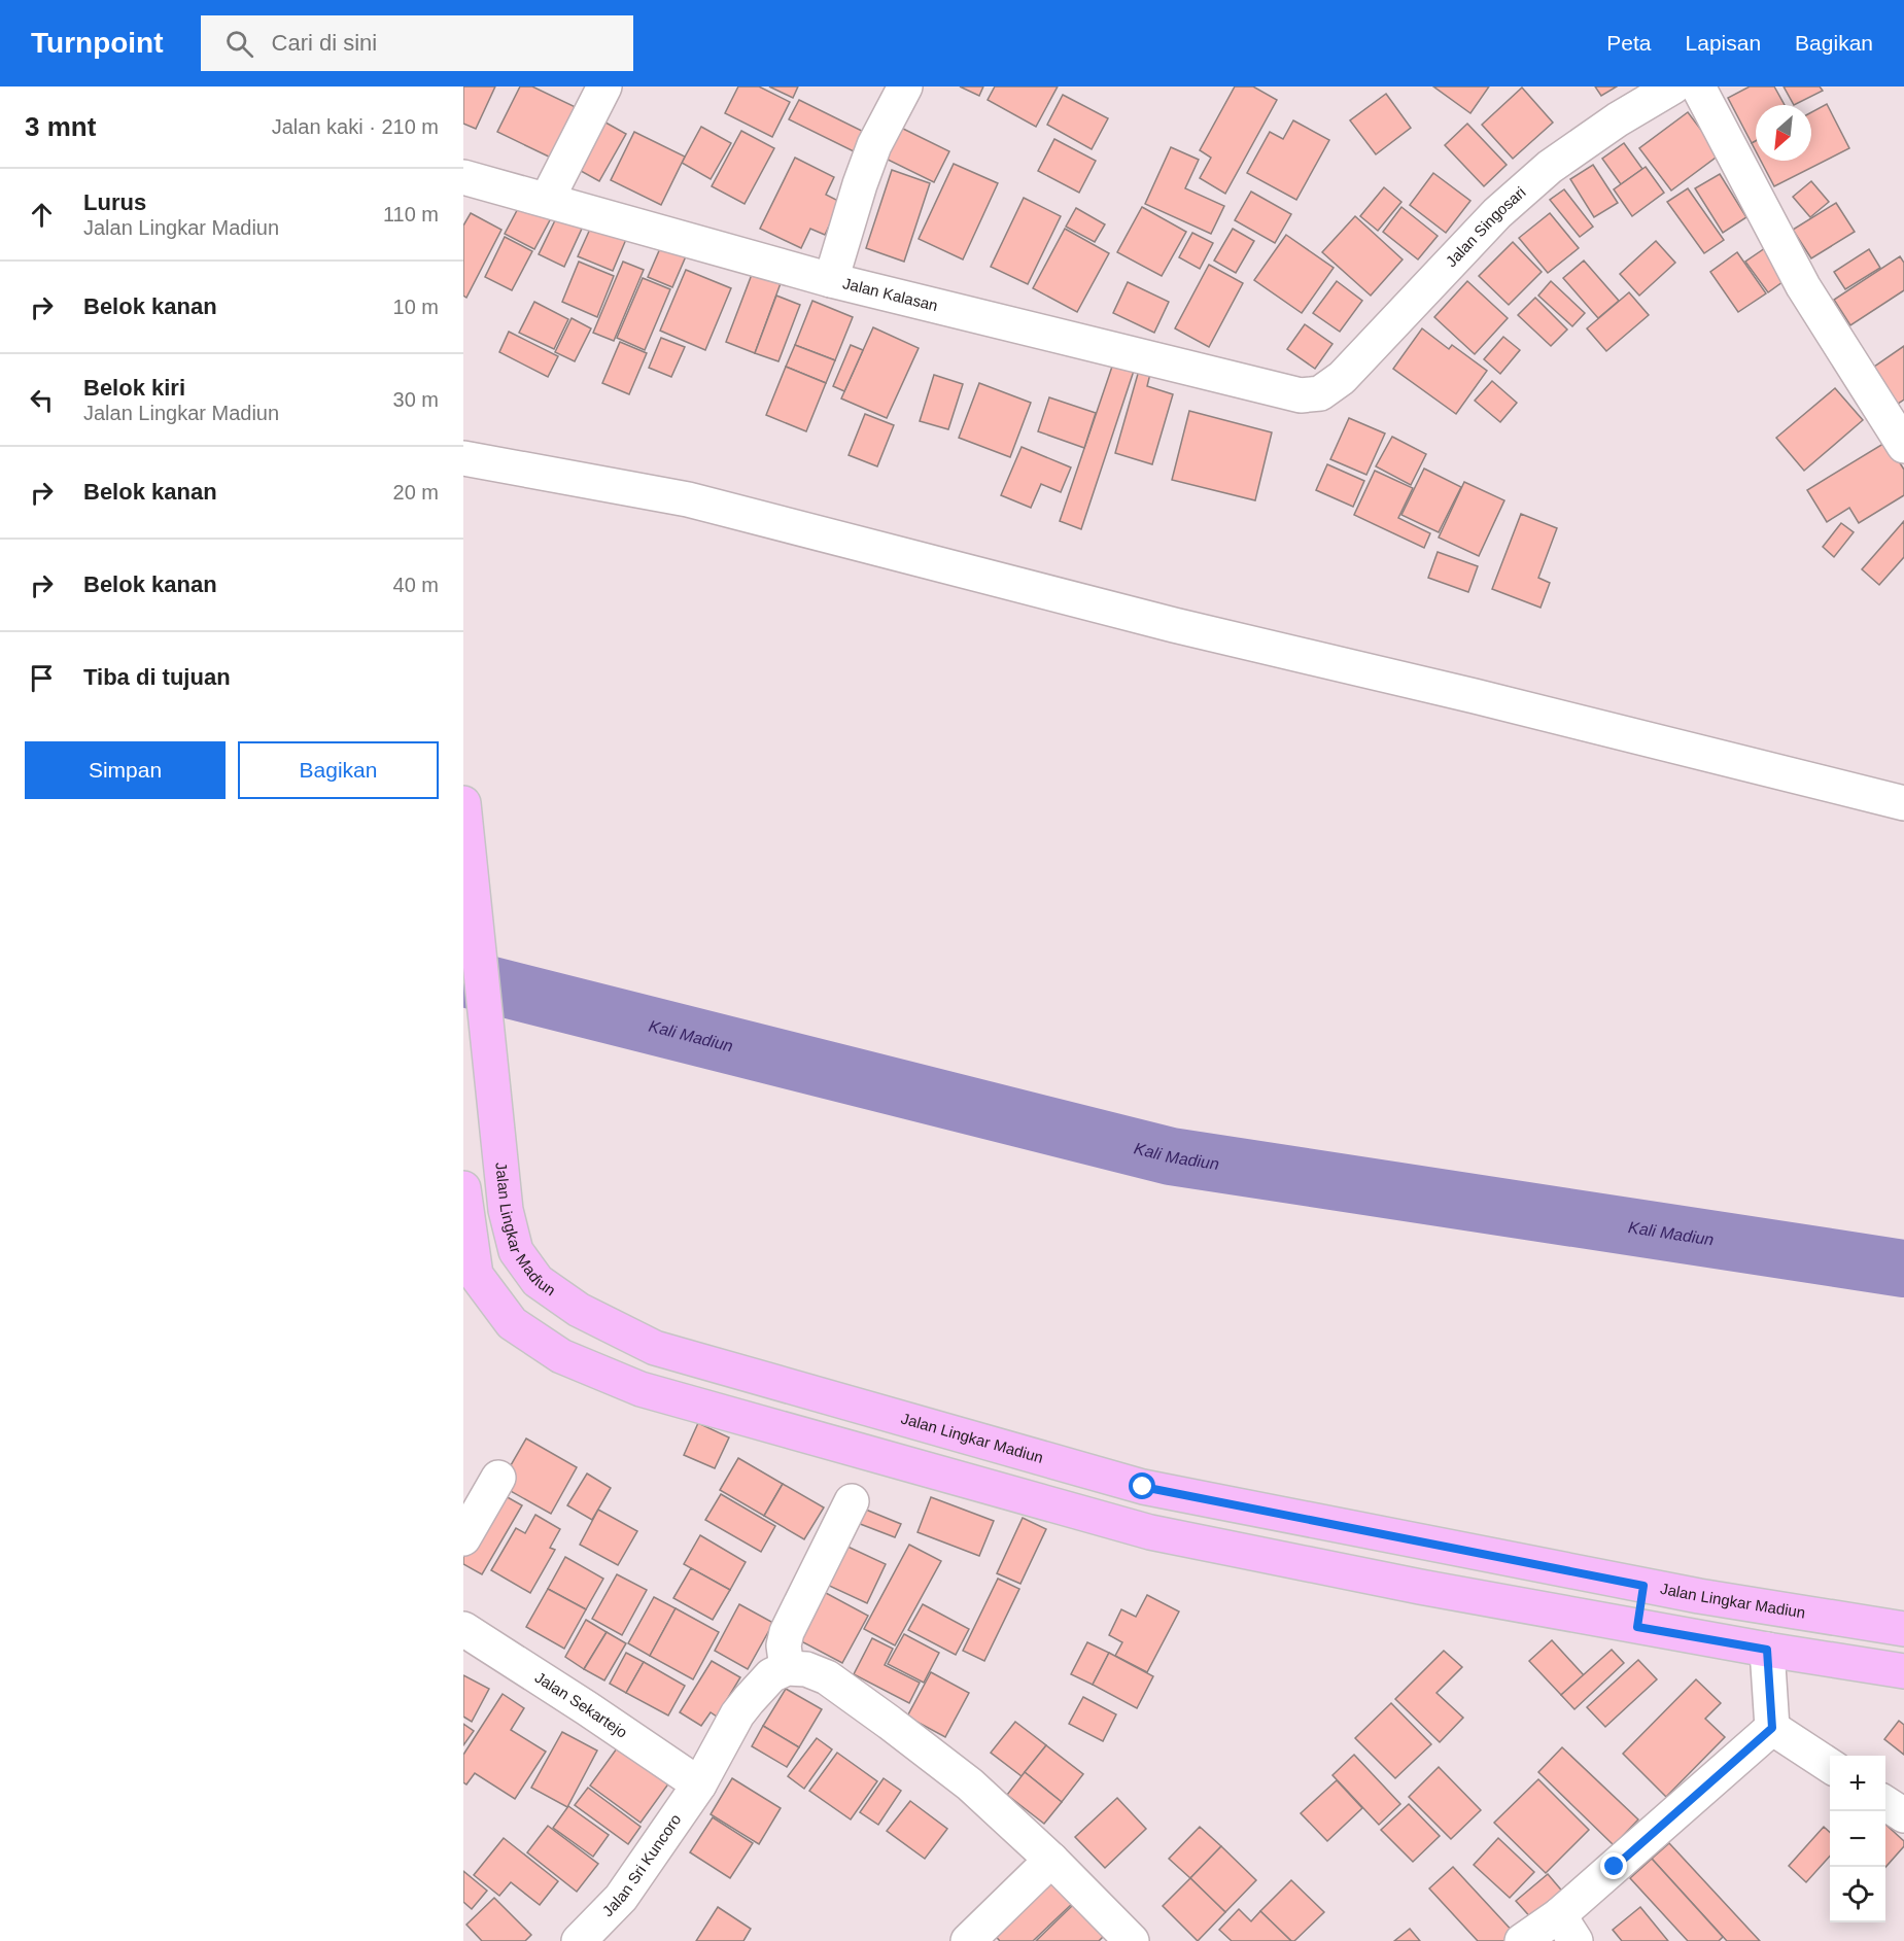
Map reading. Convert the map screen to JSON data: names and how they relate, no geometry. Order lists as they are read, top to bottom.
{
  "streets": {
    "main road": ["Jalan Lingkar Madiun"],
    "street": [
      "Jalan Singosari",
      "Jalan Kalasan",
      "Jalan Sekartejo",
      "Jalan Sri Kuncoro"
    ]
  },
  "crossings": [
    ["Jalan Singosari", "Jalan Kalasan"],
    ["Jalan Sekartejo", "Jalan Sri Kuncoro"]
  ],
  "water": ["Kali Madiun"],
  "north": "bottom left",
  "page": {
    "header": "Turnpoint",
    "search": "Cari di sini",
    "nav": ["Peta", "Lapisan", "Bagikan"],
    "heading": ["3 mnt", "Jalan kaki · 210 m"],
    "list": [
      ["Lurus", "Jalan Lingkar Madiun", "110 m"],
      ["Belok kanan", "10 m"],
      ["Belok kiri", "Jalan Lingkar Madiun", "30 m"],
      ["Belok kanan", "20 m"],
      ["Belok kanan", "40 m"],
      "Tiba di tujuan"
    ],
    "buttons": ["Simpan", "Bagikan"],
    "map_buttons": ["+", "−"]
  }
}
